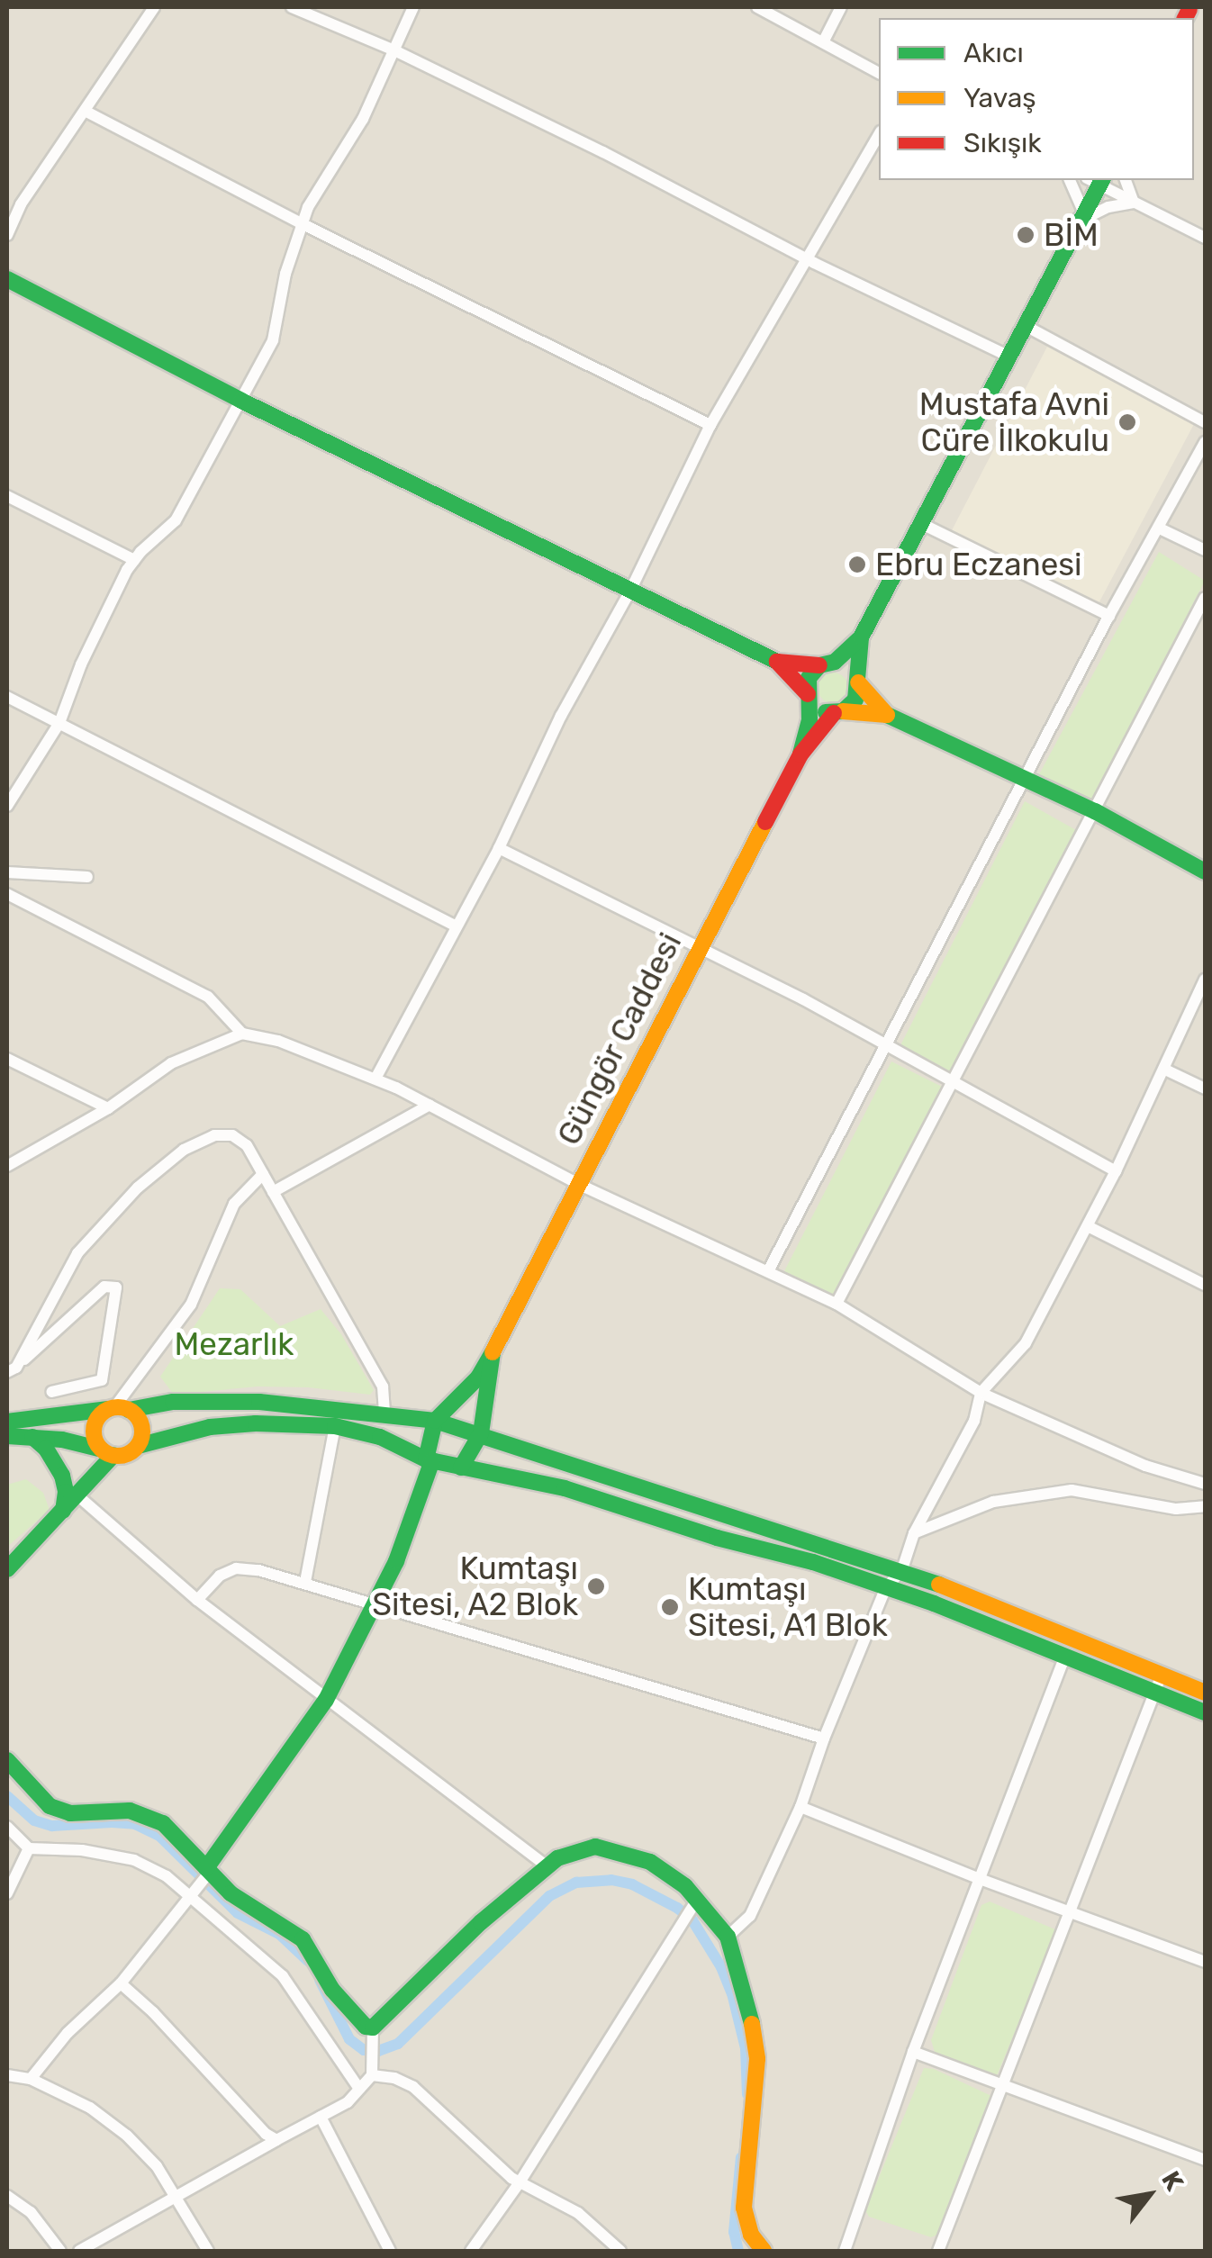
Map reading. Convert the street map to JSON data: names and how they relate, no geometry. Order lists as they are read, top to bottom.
{
  "streets": {
    "main road": ["Güngör Caddesi"]
  },
  "parks": ["Mezarlık"],
  "places": [
    "BİM",
    "Mustafa Avni Cüre İlkokulu",
    "Ebru Eczanesi",
    "Kumtaşı Sitesi, A2 Blok",
    "Kumtaşı Sitesi, A1 Blok"
  ],
  "legend": ["Akıcı", "Yavaş", "Sıkışık"],
  "north": "top right"
}
